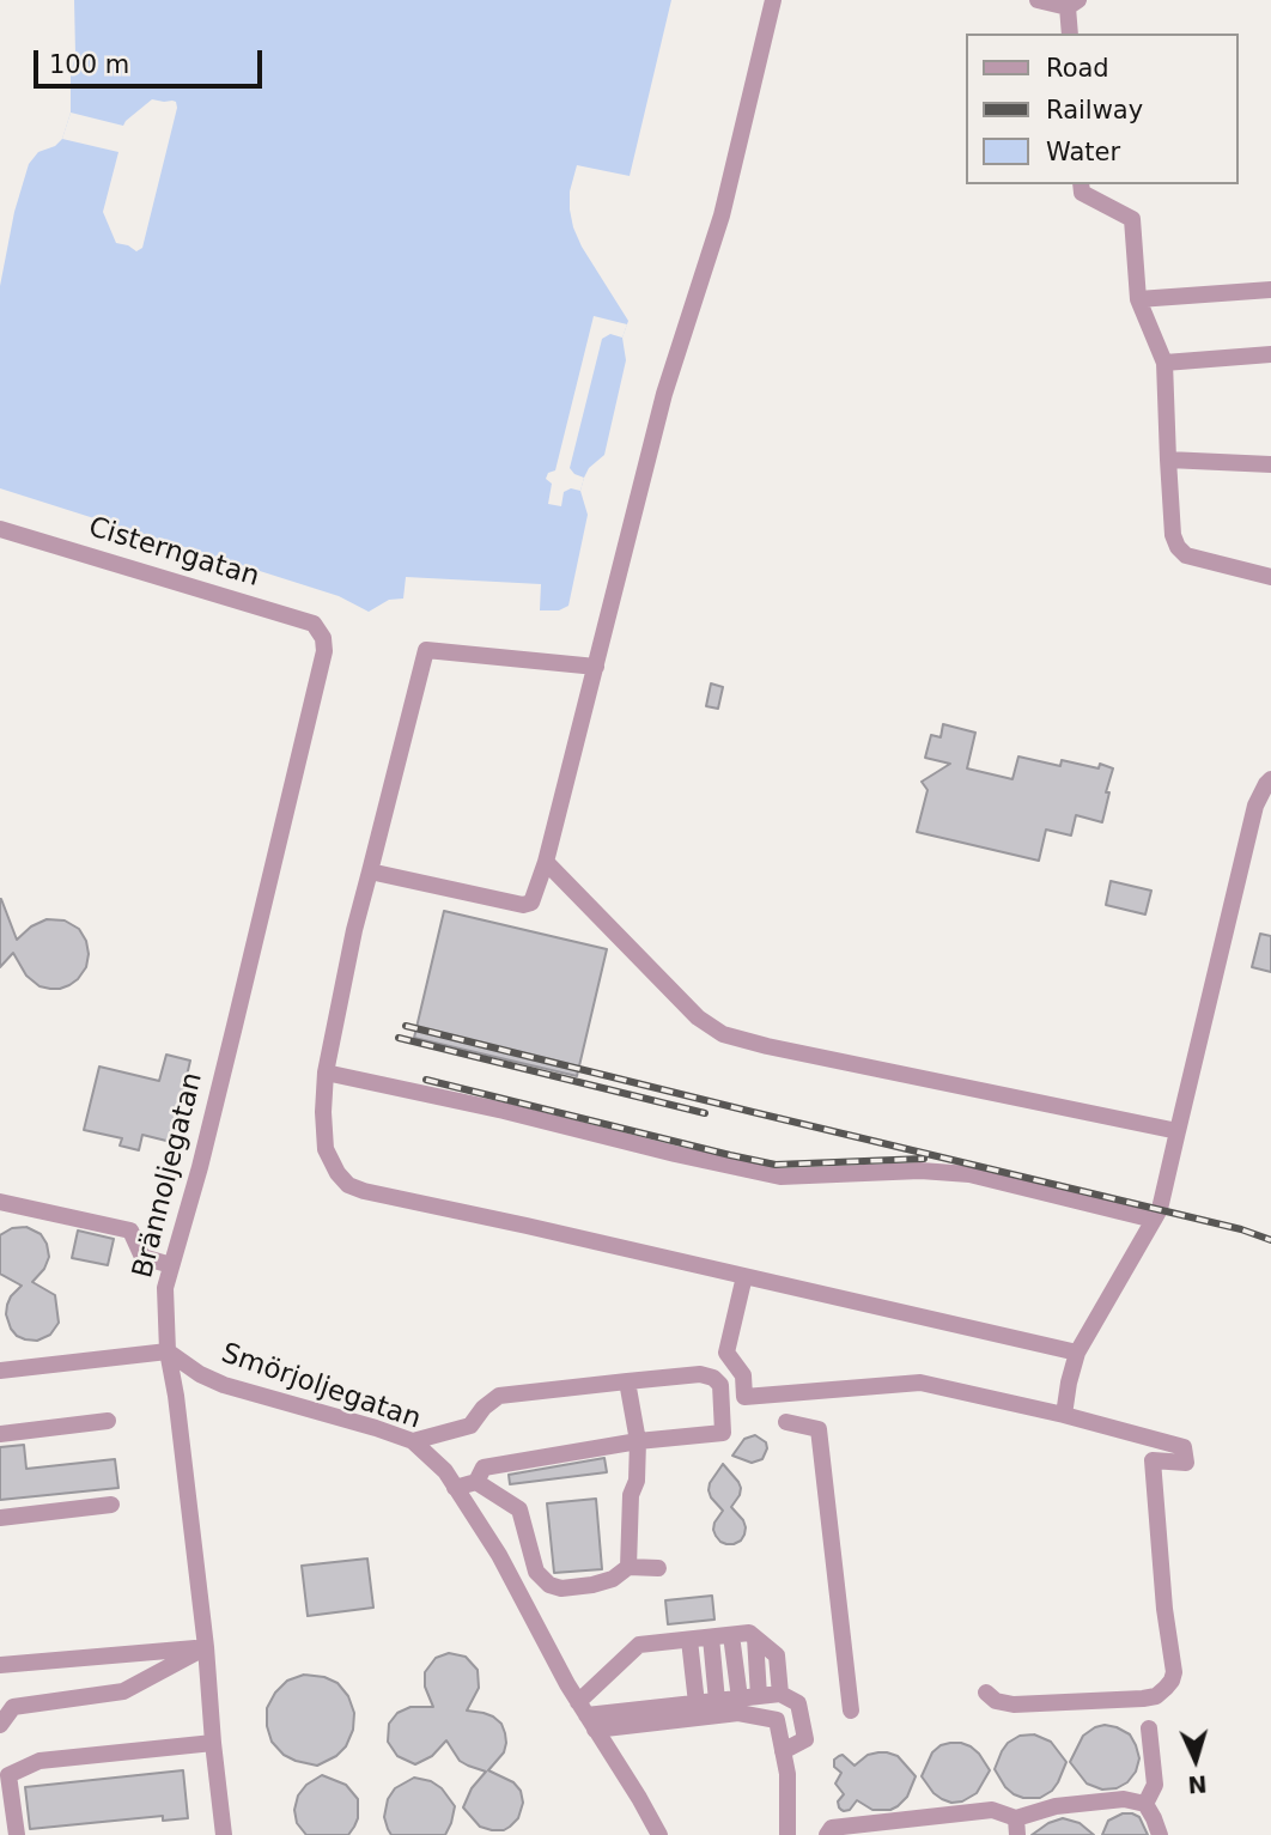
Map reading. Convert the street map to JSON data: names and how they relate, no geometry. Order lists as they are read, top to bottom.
{
  "streets": {
    "lane": ["Cisterngatan", "Brännoljegatan", "Smörjoljegatan"]
  },
  "crossings": [
    ["Cisterngatan", "Brännoljegatan"],
    ["Brännoljegatan", "Smörjoljegatan"]
  ],
  "legend": ["Road", "Railway", "Water"],
  "scale_bar": "100 m",
  "north": "bottom"
}
